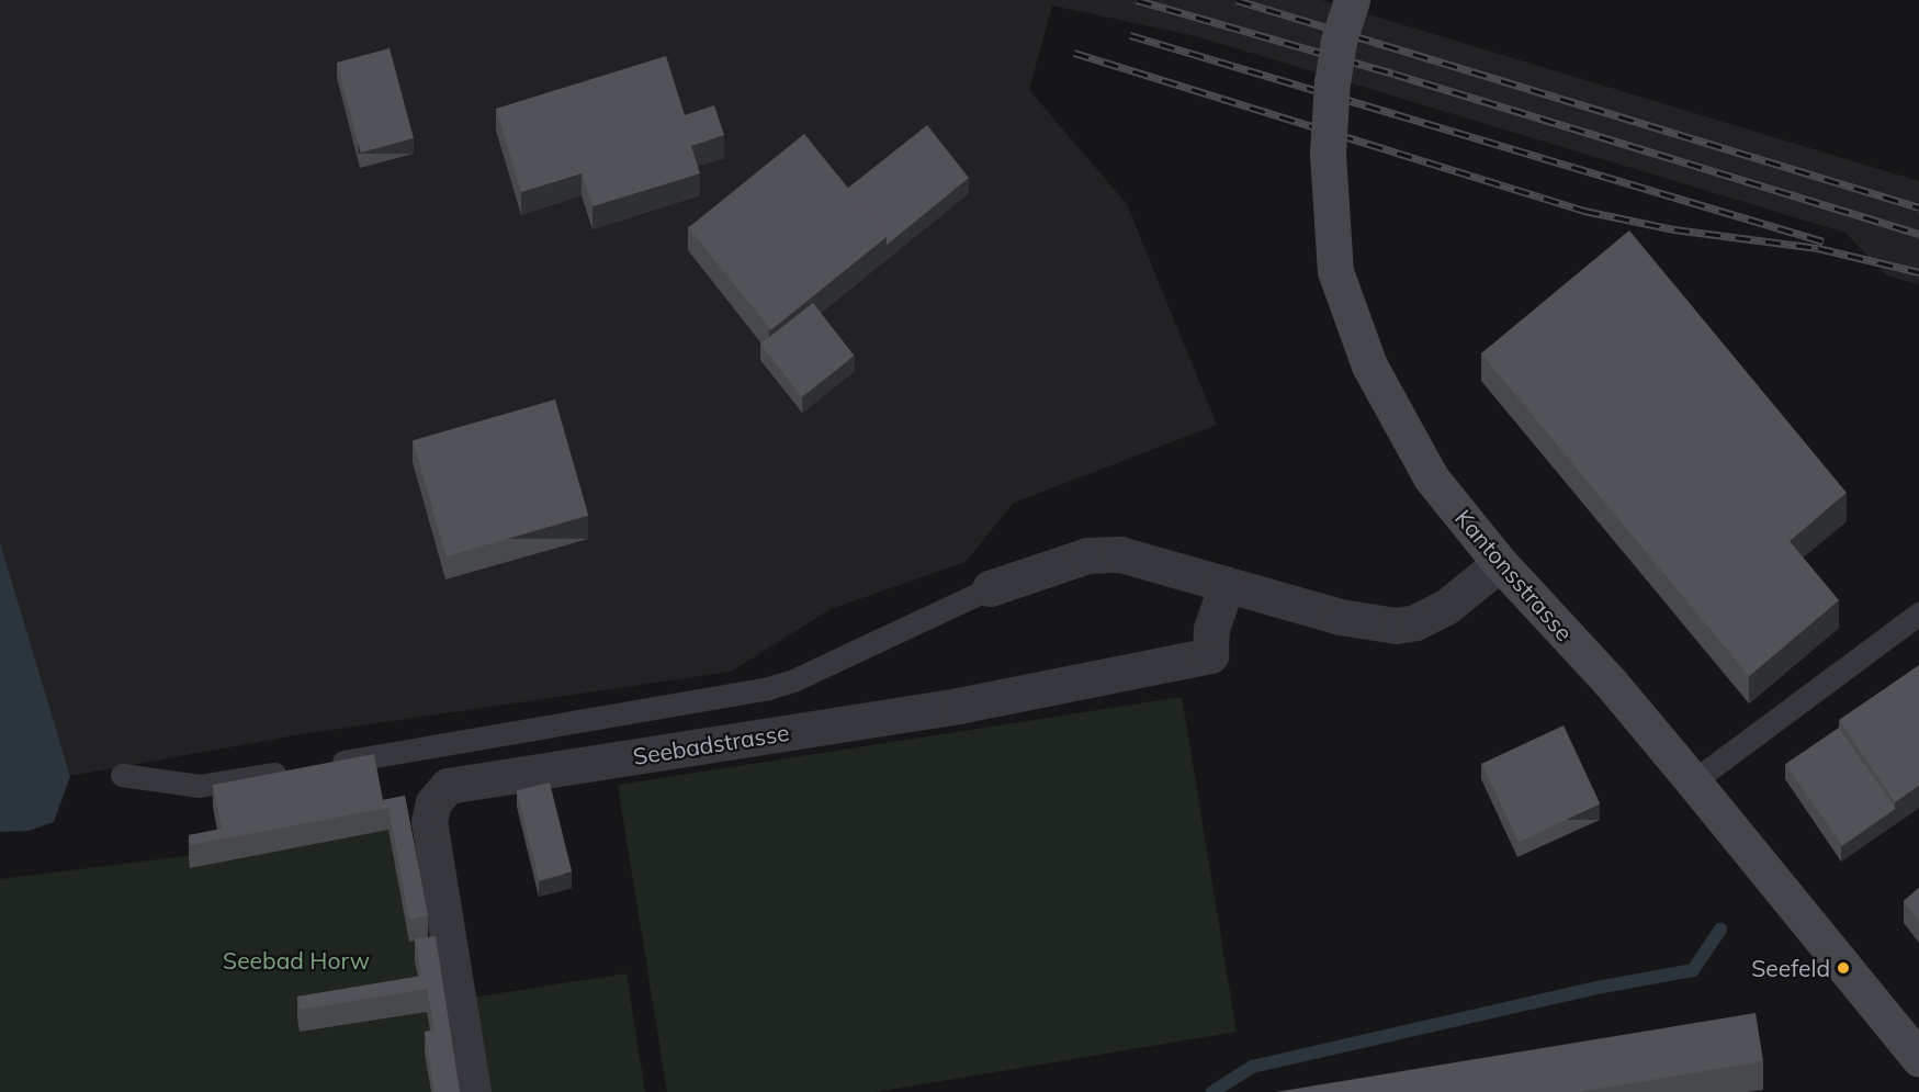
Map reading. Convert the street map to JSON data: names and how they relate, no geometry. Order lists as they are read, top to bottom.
{
  "streets": {
    "main road": ["Kantonsstrasse"],
    "street": ["Seebadstrasse"]
  },
  "crossings": [
    ["Kantonsstrasse", "Seebadstrasse"]
  ],
  "parks": ["Seebad Horw"],
  "places": ["Seefeld"]
}
